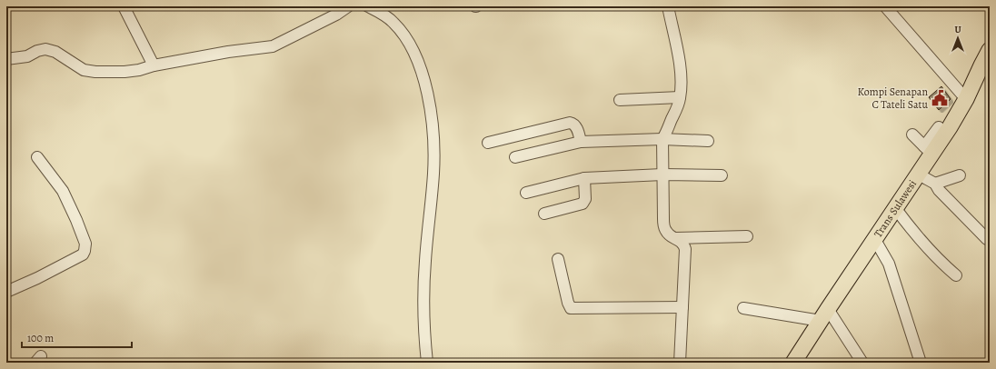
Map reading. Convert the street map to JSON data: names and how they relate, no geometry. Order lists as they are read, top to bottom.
{
  "streets": {
    "highway": ["Trans Sulawesi"]
  },
  "places": {
    "public building": ["Kompi Senapan C Tateli Satu"]
  },
  "scale_bar": "100 m",
  "north": "top"
}
